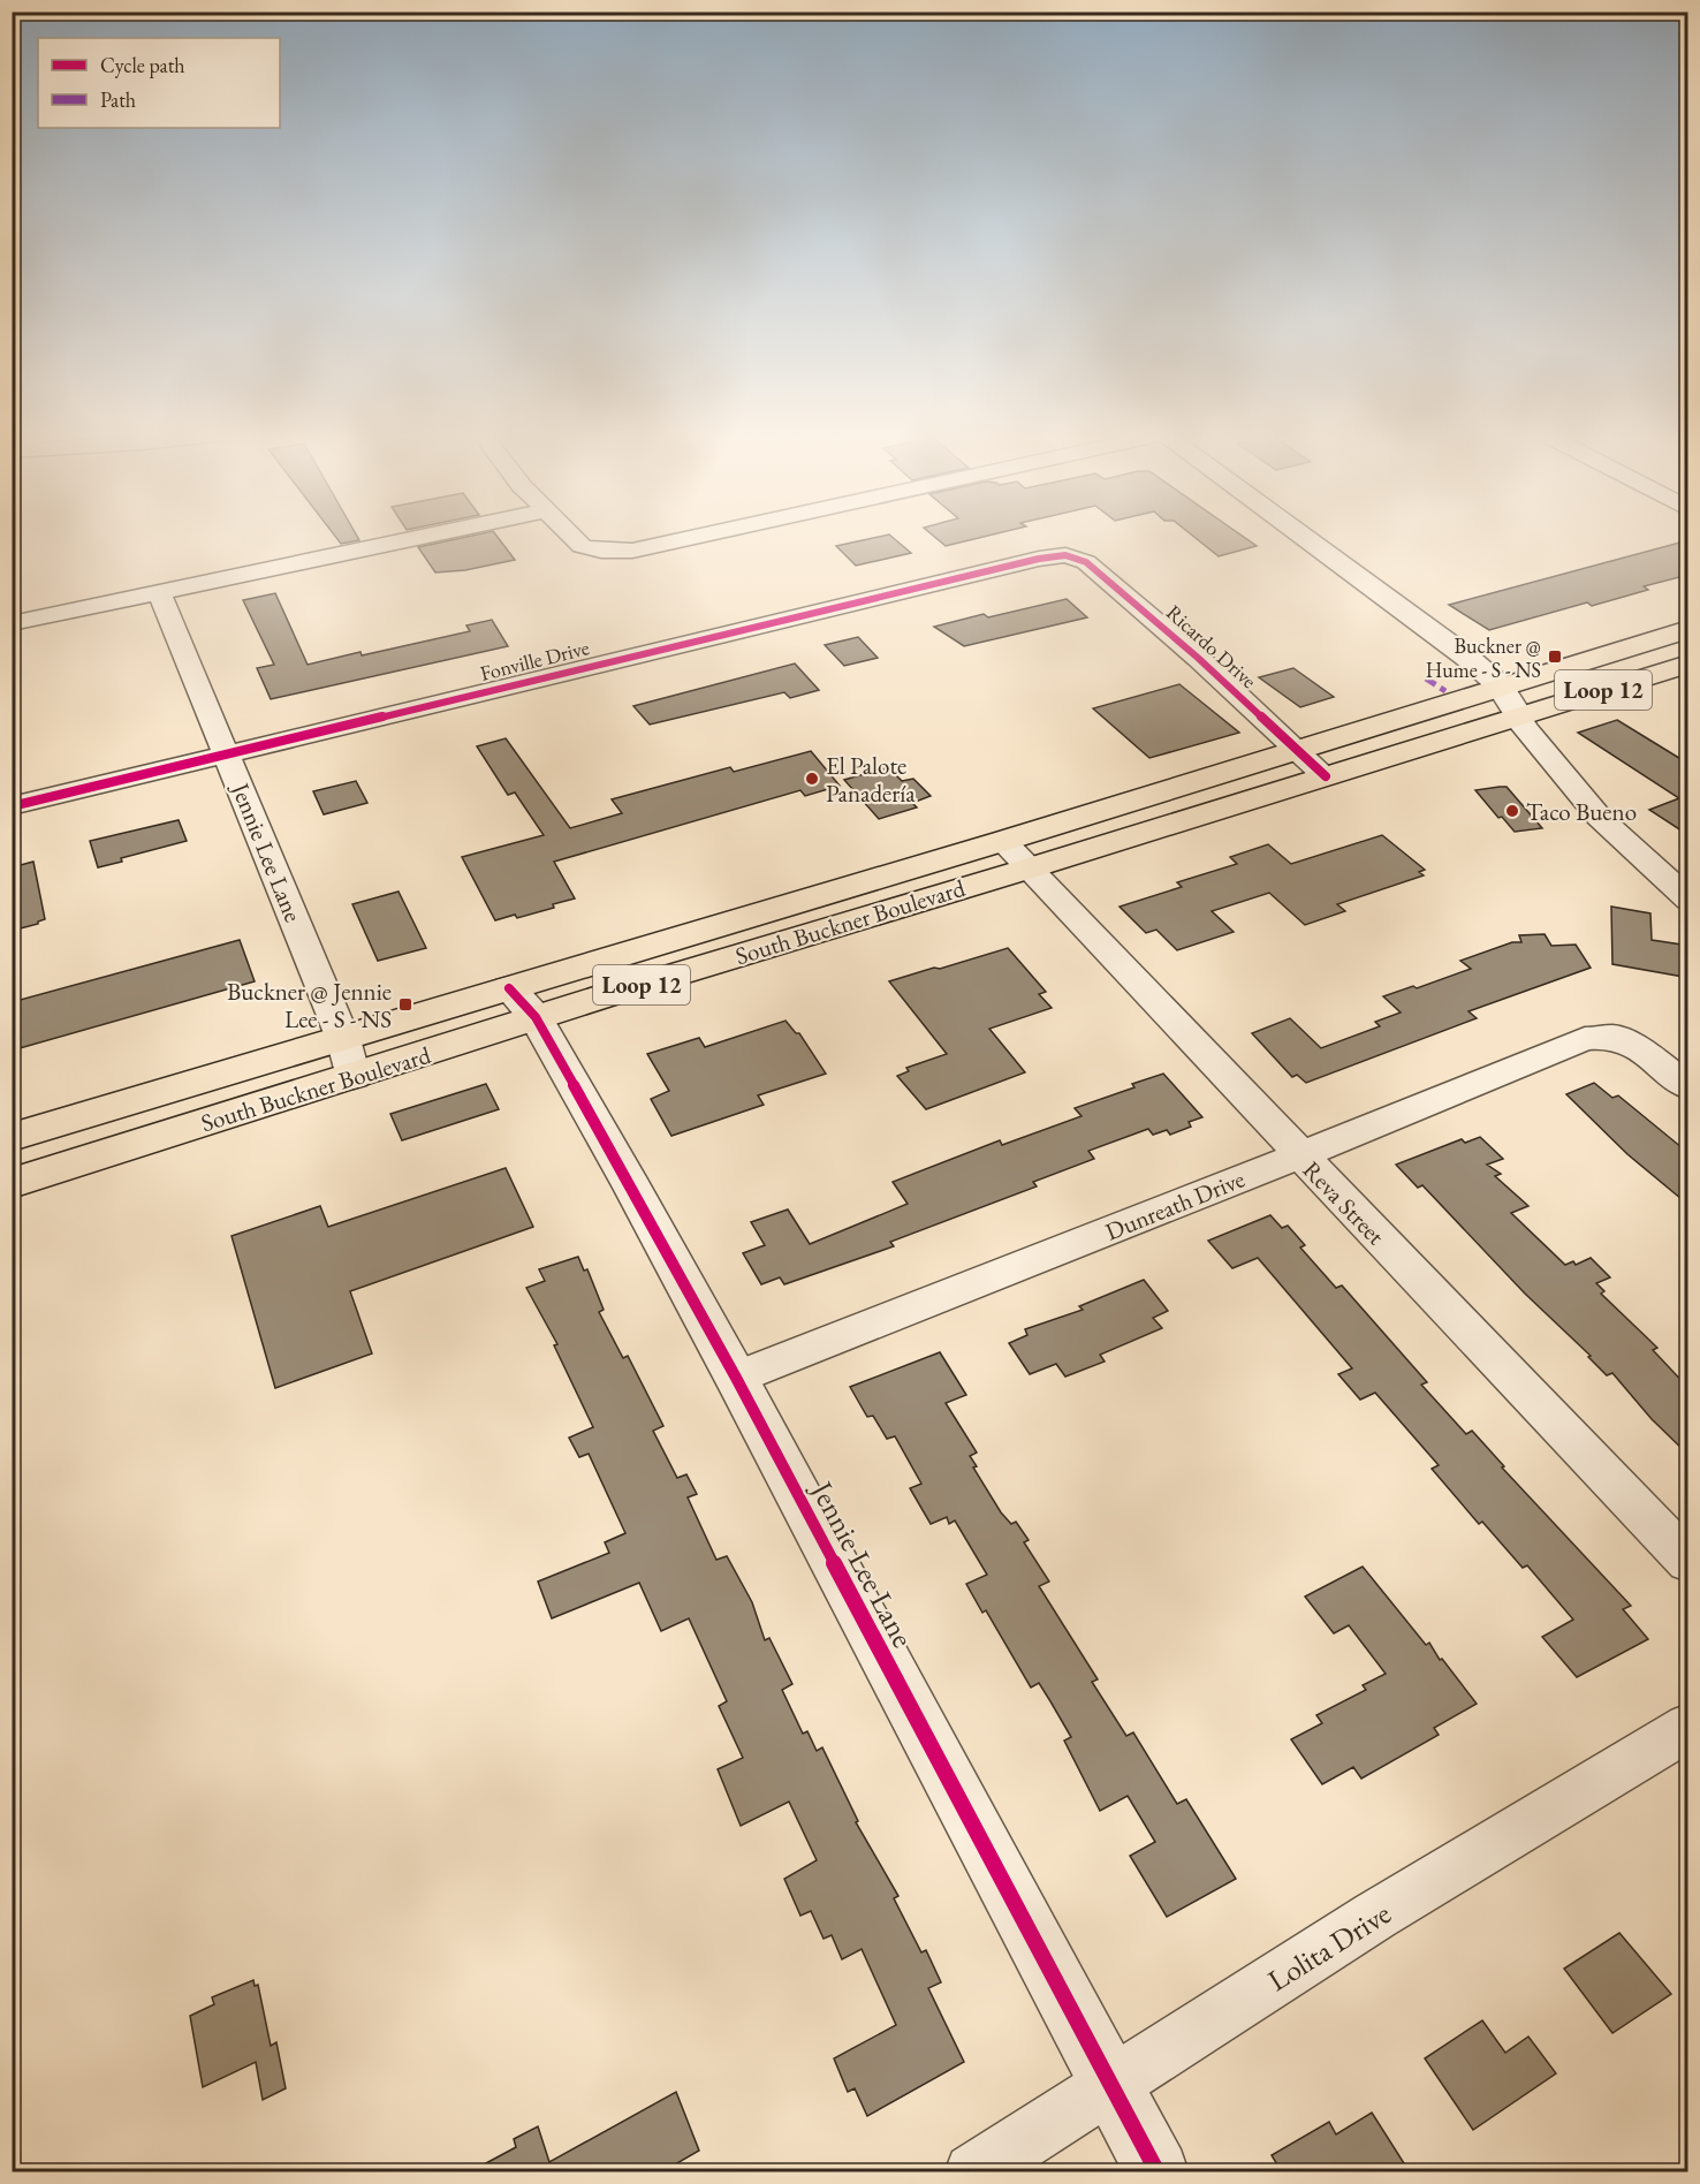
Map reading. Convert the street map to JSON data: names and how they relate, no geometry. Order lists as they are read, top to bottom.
{
  "streets": {
    "main road": ["Loop 12", "South Buckner Boulevard"],
    "street": [
      "Ricardo Drive",
      "Fonville Drive",
      "Jennie Lee Lane",
      "Reva Street",
      "Dunreath Drive",
      "Lolita Drive"
    ]
  },
  "crossings": [
    ["Ricardo Drive", "Fonville Drive"],
    ["Ricardo Drive", "South Buckner Boulevard"],
    ["Fonville Drive", "Jennie Lee Lane"],
    ["Jennie Lee Lane", "South Buckner Boulevard"],
    ["Jennie Lee Lane", "Dunreath Drive"],
    ["Jennie Lee Lane", "Lolita Drive"],
    ["South Buckner Boulevard", "Reva Street"],
    ["Reva Street", "Dunreath Drive"]
  ],
  "places": {
    "transit": ["Buckner @ Hume - S - NS", "Buckner @ Jennie Lee - S - NS"],
    "other": ["El Palote Panadería", "Taco Bueno"]
  },
  "legend": ["Cycle path", "Path"]
}
